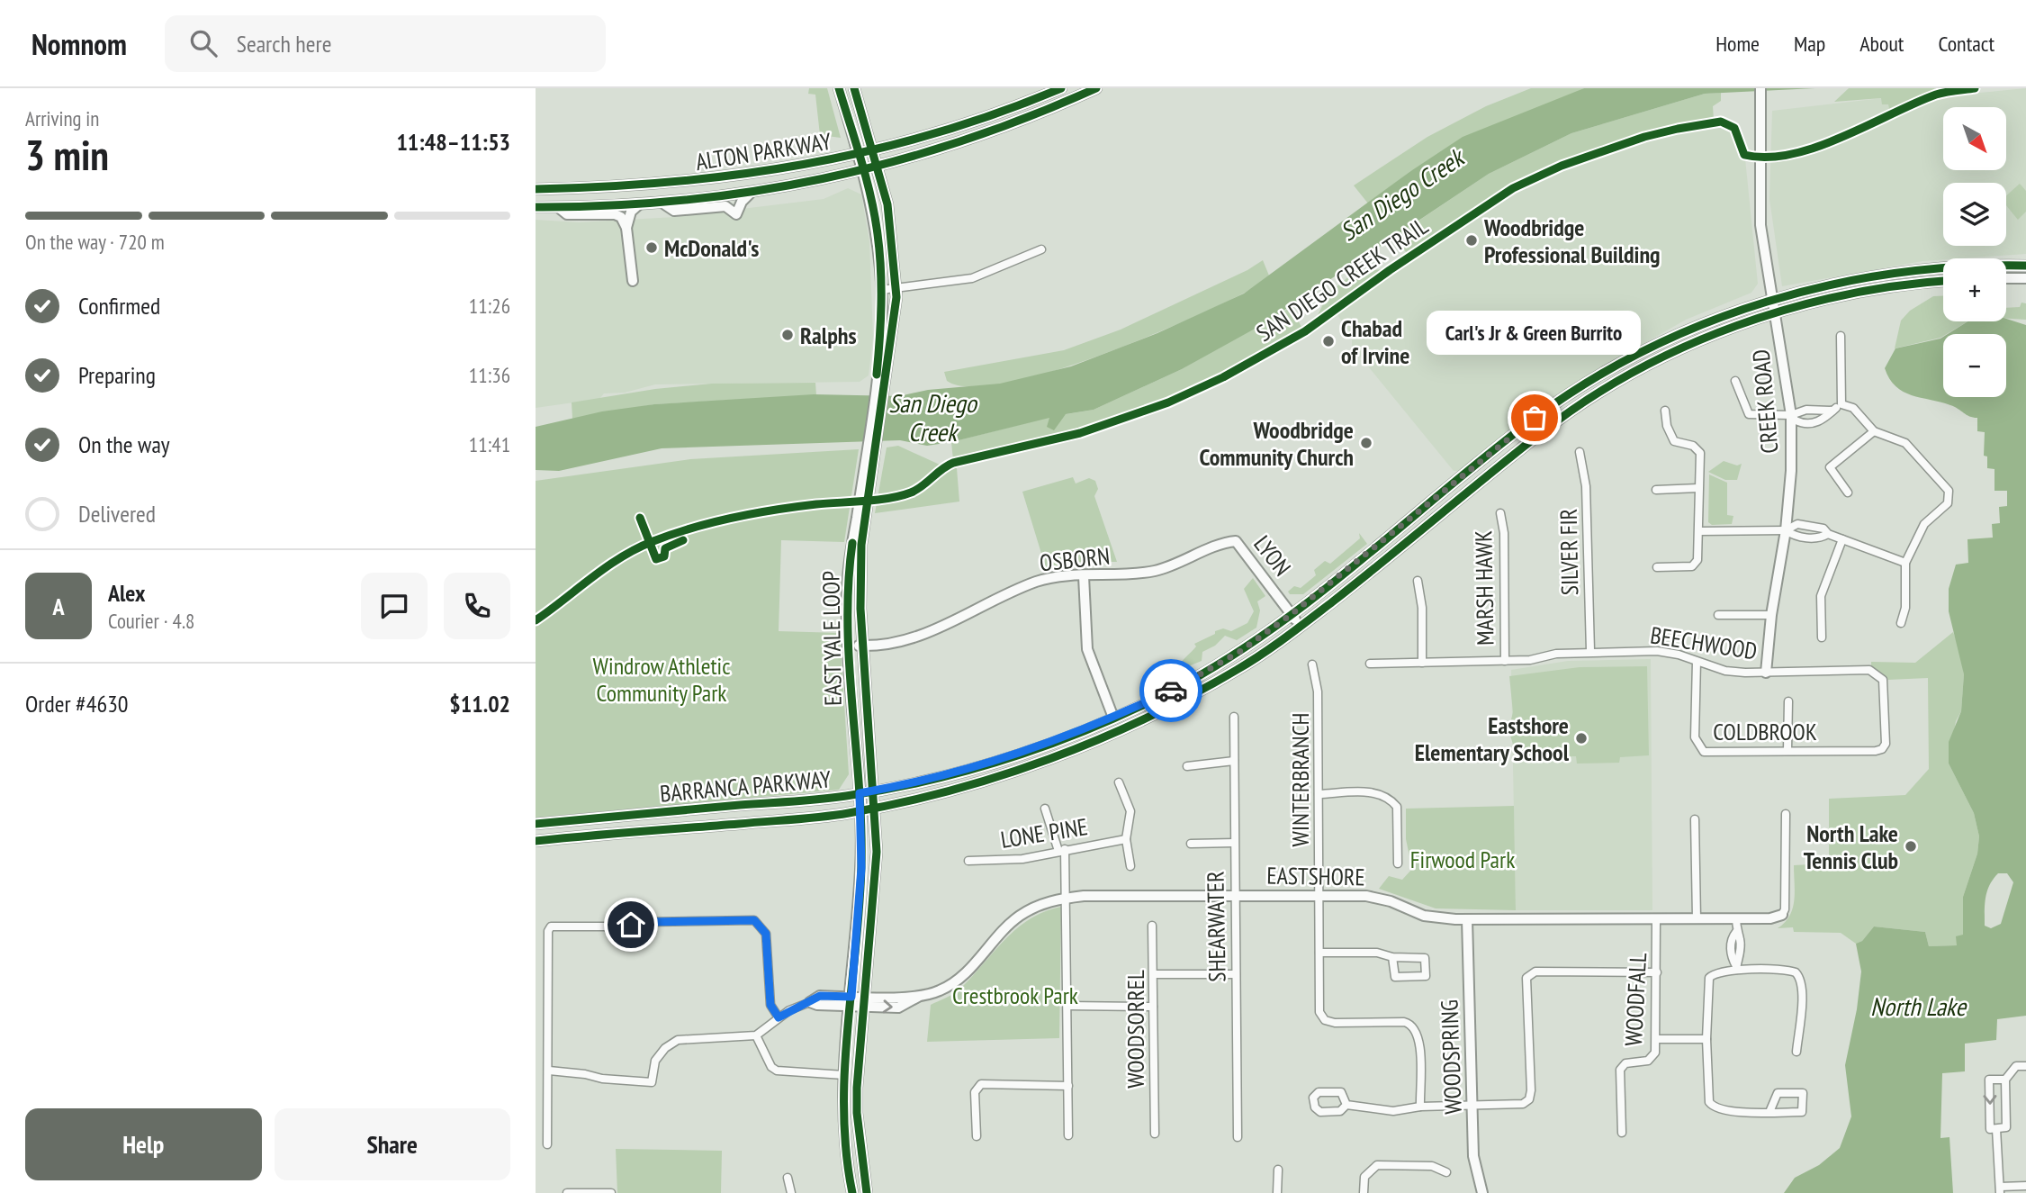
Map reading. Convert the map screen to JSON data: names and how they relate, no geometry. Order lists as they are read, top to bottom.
{
  "streets": {
    "main road": [
      "ALTON PARKWAY",
      "CREEK ROAD",
      "LYON",
      "OSBORN",
      "EAST YALE LOOP",
      "BARRANCA PARKWAY",
      "EASTSHORE",
      "WOODSPRING"
    ],
    "street": [
      "SILVER FIR",
      "MARSH HAWK",
      "BEECHWOOD",
      "COLDBROOK",
      "WINTERBRANCH",
      "LONE PINE",
      "SHEARWATER",
      "WOODFALL",
      "WOODSORREL"
    ],
    "cycle path": ["SAN DIEGO CREEK TRAIL"]
  },
  "crossings": [
    ["ALTON PARKWAY", "EAST YALE LOOP"],
    ["CREEK ROAD", "BEECHWOOD"],
    ["CREEK ROAD", "BARRANCA PARKWAY"],
    ["SILVER FIR", "BEECHWOOD"],
    ["LYON", "OSBORN"],
    ["LYON", "BARRANCA PARKWAY"],
    ["OSBORN", "EAST YALE LOOP"],
    ["MARSH HAWK", "BEECHWOOD"],
    ["EAST YALE LOOP", "BARRANCA PARKWAY"],
    ["EAST YALE LOOP", "EASTSHORE"],
    ["BEECHWOOD", "COLDBROOK"],
    ["WINTERBRANCH", "EASTSHORE"],
    ["EASTSHORE", "SHEARWATER"],
    ["EASTSHORE", "WOODFALL"],
    ["EASTSHORE", "WOODSPRING"]
  ],
  "water": ["San Diego Creek", "North Lake"],
  "parks": ["Windrow Athletic Community Park", "Firwood Park", "Crestbrook Park"],
  "places": [
    "Woodbridge Professional Building",
    "McDonald's",
    "Ralphs",
    "Chabad of Irvine",
    "Carl's Jr & Green Burrito",
    "Woodbridge Community Church",
    "Eastshore Elementary School",
    "North Lake Tennis Club"
  ],
  "north": "bottom right",
  "page": {
    "header": "Nomnom",
    "search": "Search here",
    "nav": [
      "Home",
      "Map",
      "About",
      "Contact"
    ],
    "heading": ["3 min", "Arriving in", "11:48–11:53"],
    "panel": [
      "Alex",
      "Courier · 4.8",
      "Order #4630",
      "$11.02"
    ],
    "map_buttons": ["+", "−"],
    "bar": "On the way · 720 m",
    "list": [
      ["Confirmed", "11:26"],
      ["Preparing", "11:36"],
      ["On the way", "11:41"],
      "Delivered"
    ],
    "bubble": "Carl's Jr & Green Burrito",
    "round": "A",
    "buttons": ["Help", "Share"]
  }
}
